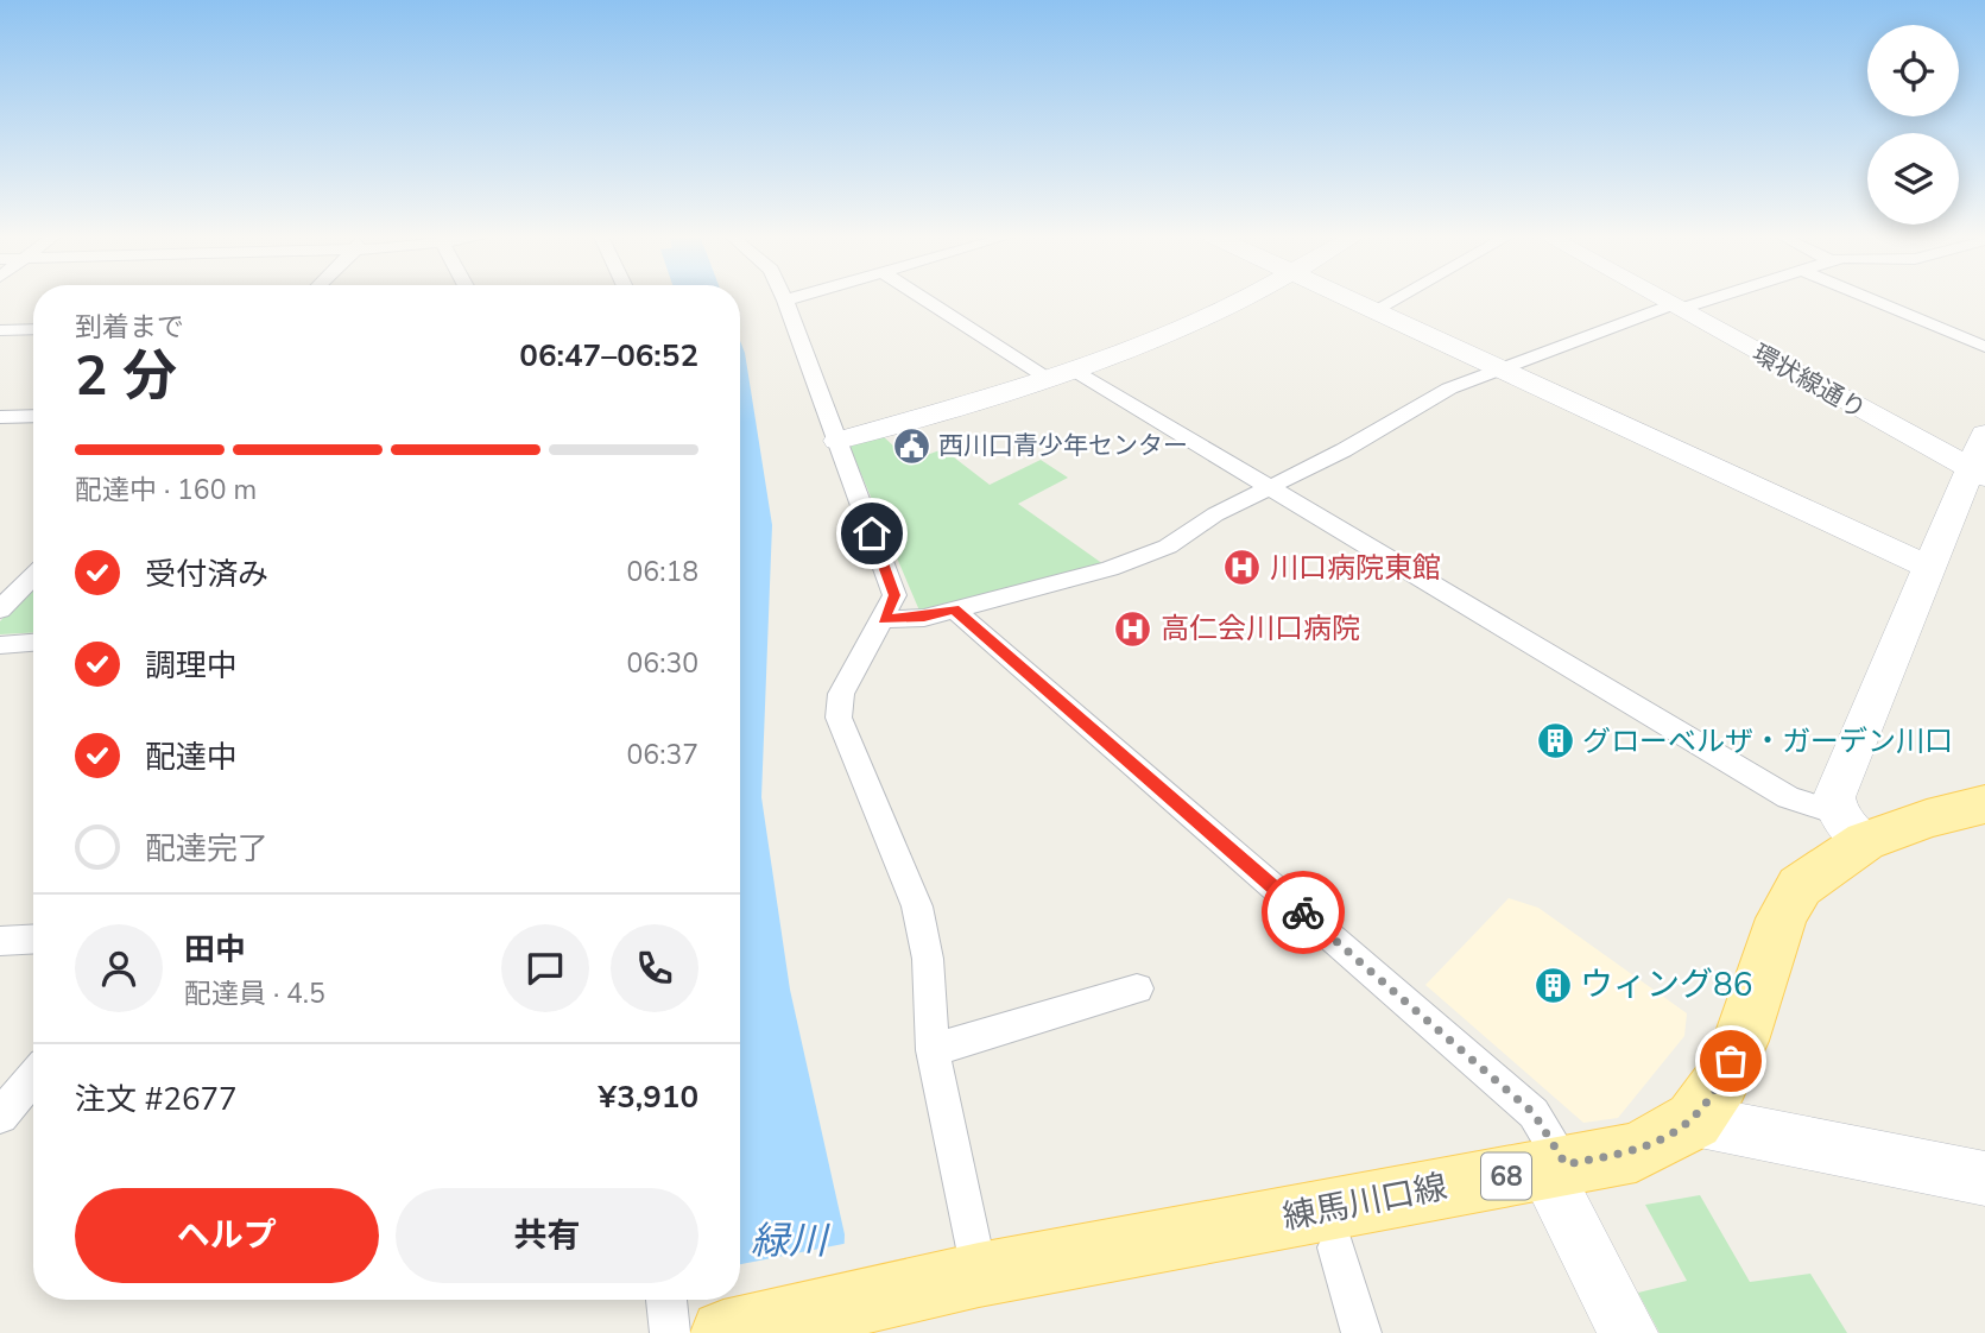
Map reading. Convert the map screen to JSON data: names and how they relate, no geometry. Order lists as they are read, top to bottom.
{
  "streets": {
    "main road": ["68", "練馬川口線"],
    "street": ["環状線通り"]
  },
  "water": ["緑川"],
  "places": {
    "public building": ["西川口青少年センター"],
    "hospital": ["川口病院東館", "高仁会川口病院"],
    "building": ["グローベルザ・ガーデン川口", "ウィング86"]
  },
  "page": {
    "heading": ["2 分", "到着まで", "06:47–06:52"],
    "panel": [
      "田中",
      "配達員 · 4.5",
      "注文 #2677",
      "¥3,910"
    ],
    "bar": "配達中 · 160 m",
    "list": [
      ["受付済み", "06:18"],
      ["調理中", "06:30"],
      ["配達中", "06:37"],
      "配達完了"
    ],
    "buttons": ["ヘルプ", "共有"]
  }
}
